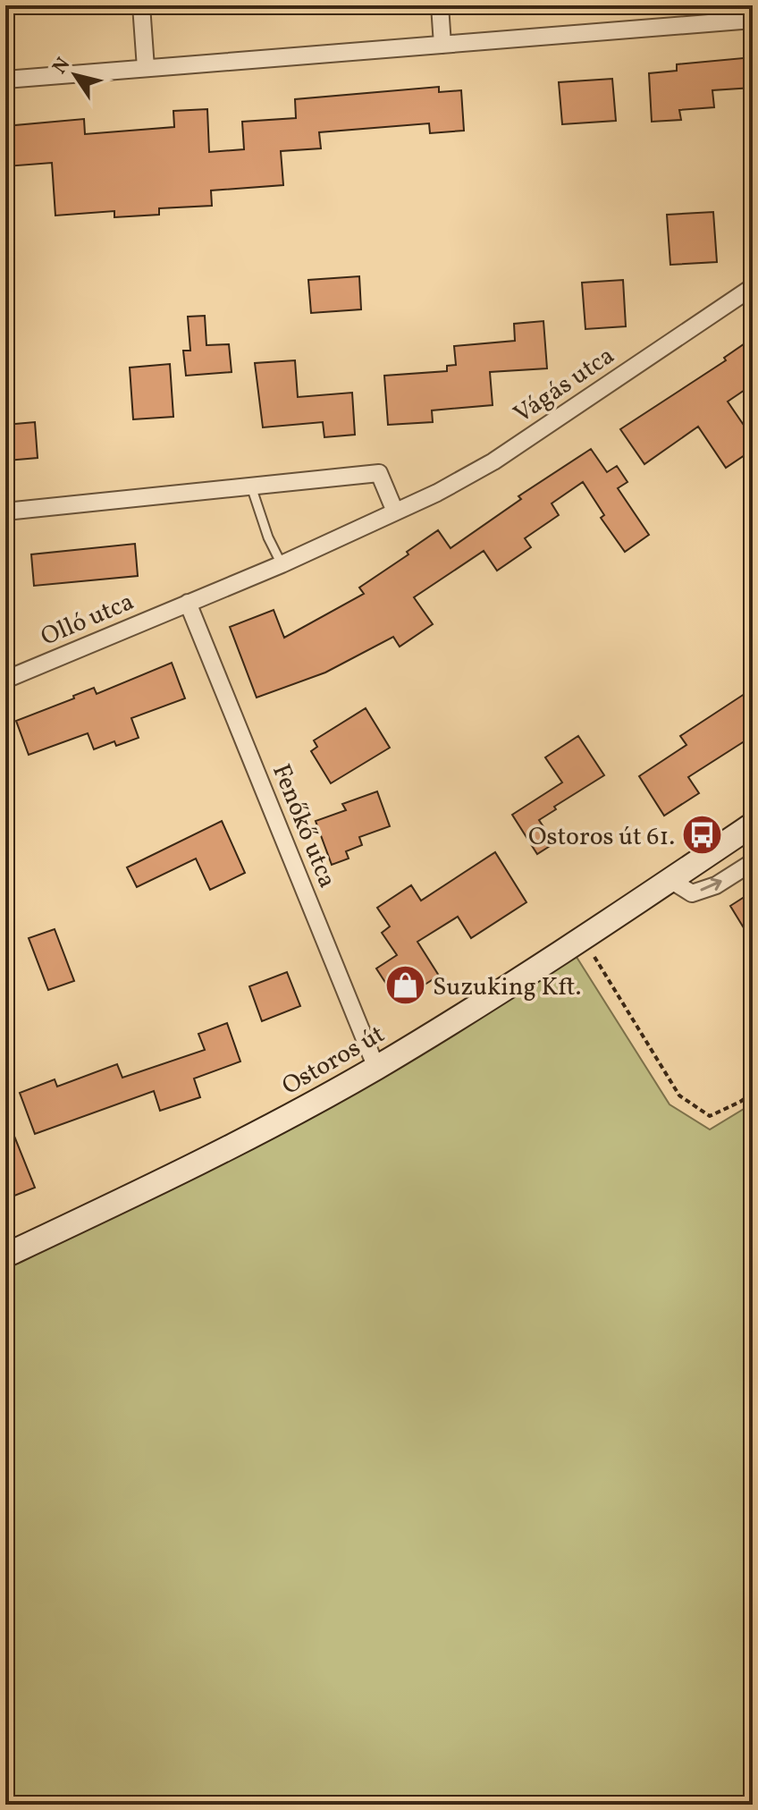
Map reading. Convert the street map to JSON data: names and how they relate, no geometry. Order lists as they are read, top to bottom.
{
  "streets": {
    "main road": ["Ostoros út"],
    "street": ["Vágás utca", "Olló utca", "Fenőkő utca"]
  },
  "crossings": [
    ["Vágás utca", "Olló utca"],
    ["Vágás utca", "Fenőkő utca"],
    ["Olló utca", "Fenőkő utca"],
    ["Fenőkő utca", "Ostoros út"]
  ],
  "places": {
    "bus stop": ["Ostoros út 61."],
    "shop": ["Suzuking Kft."]
  },
  "north": "top left"
}
